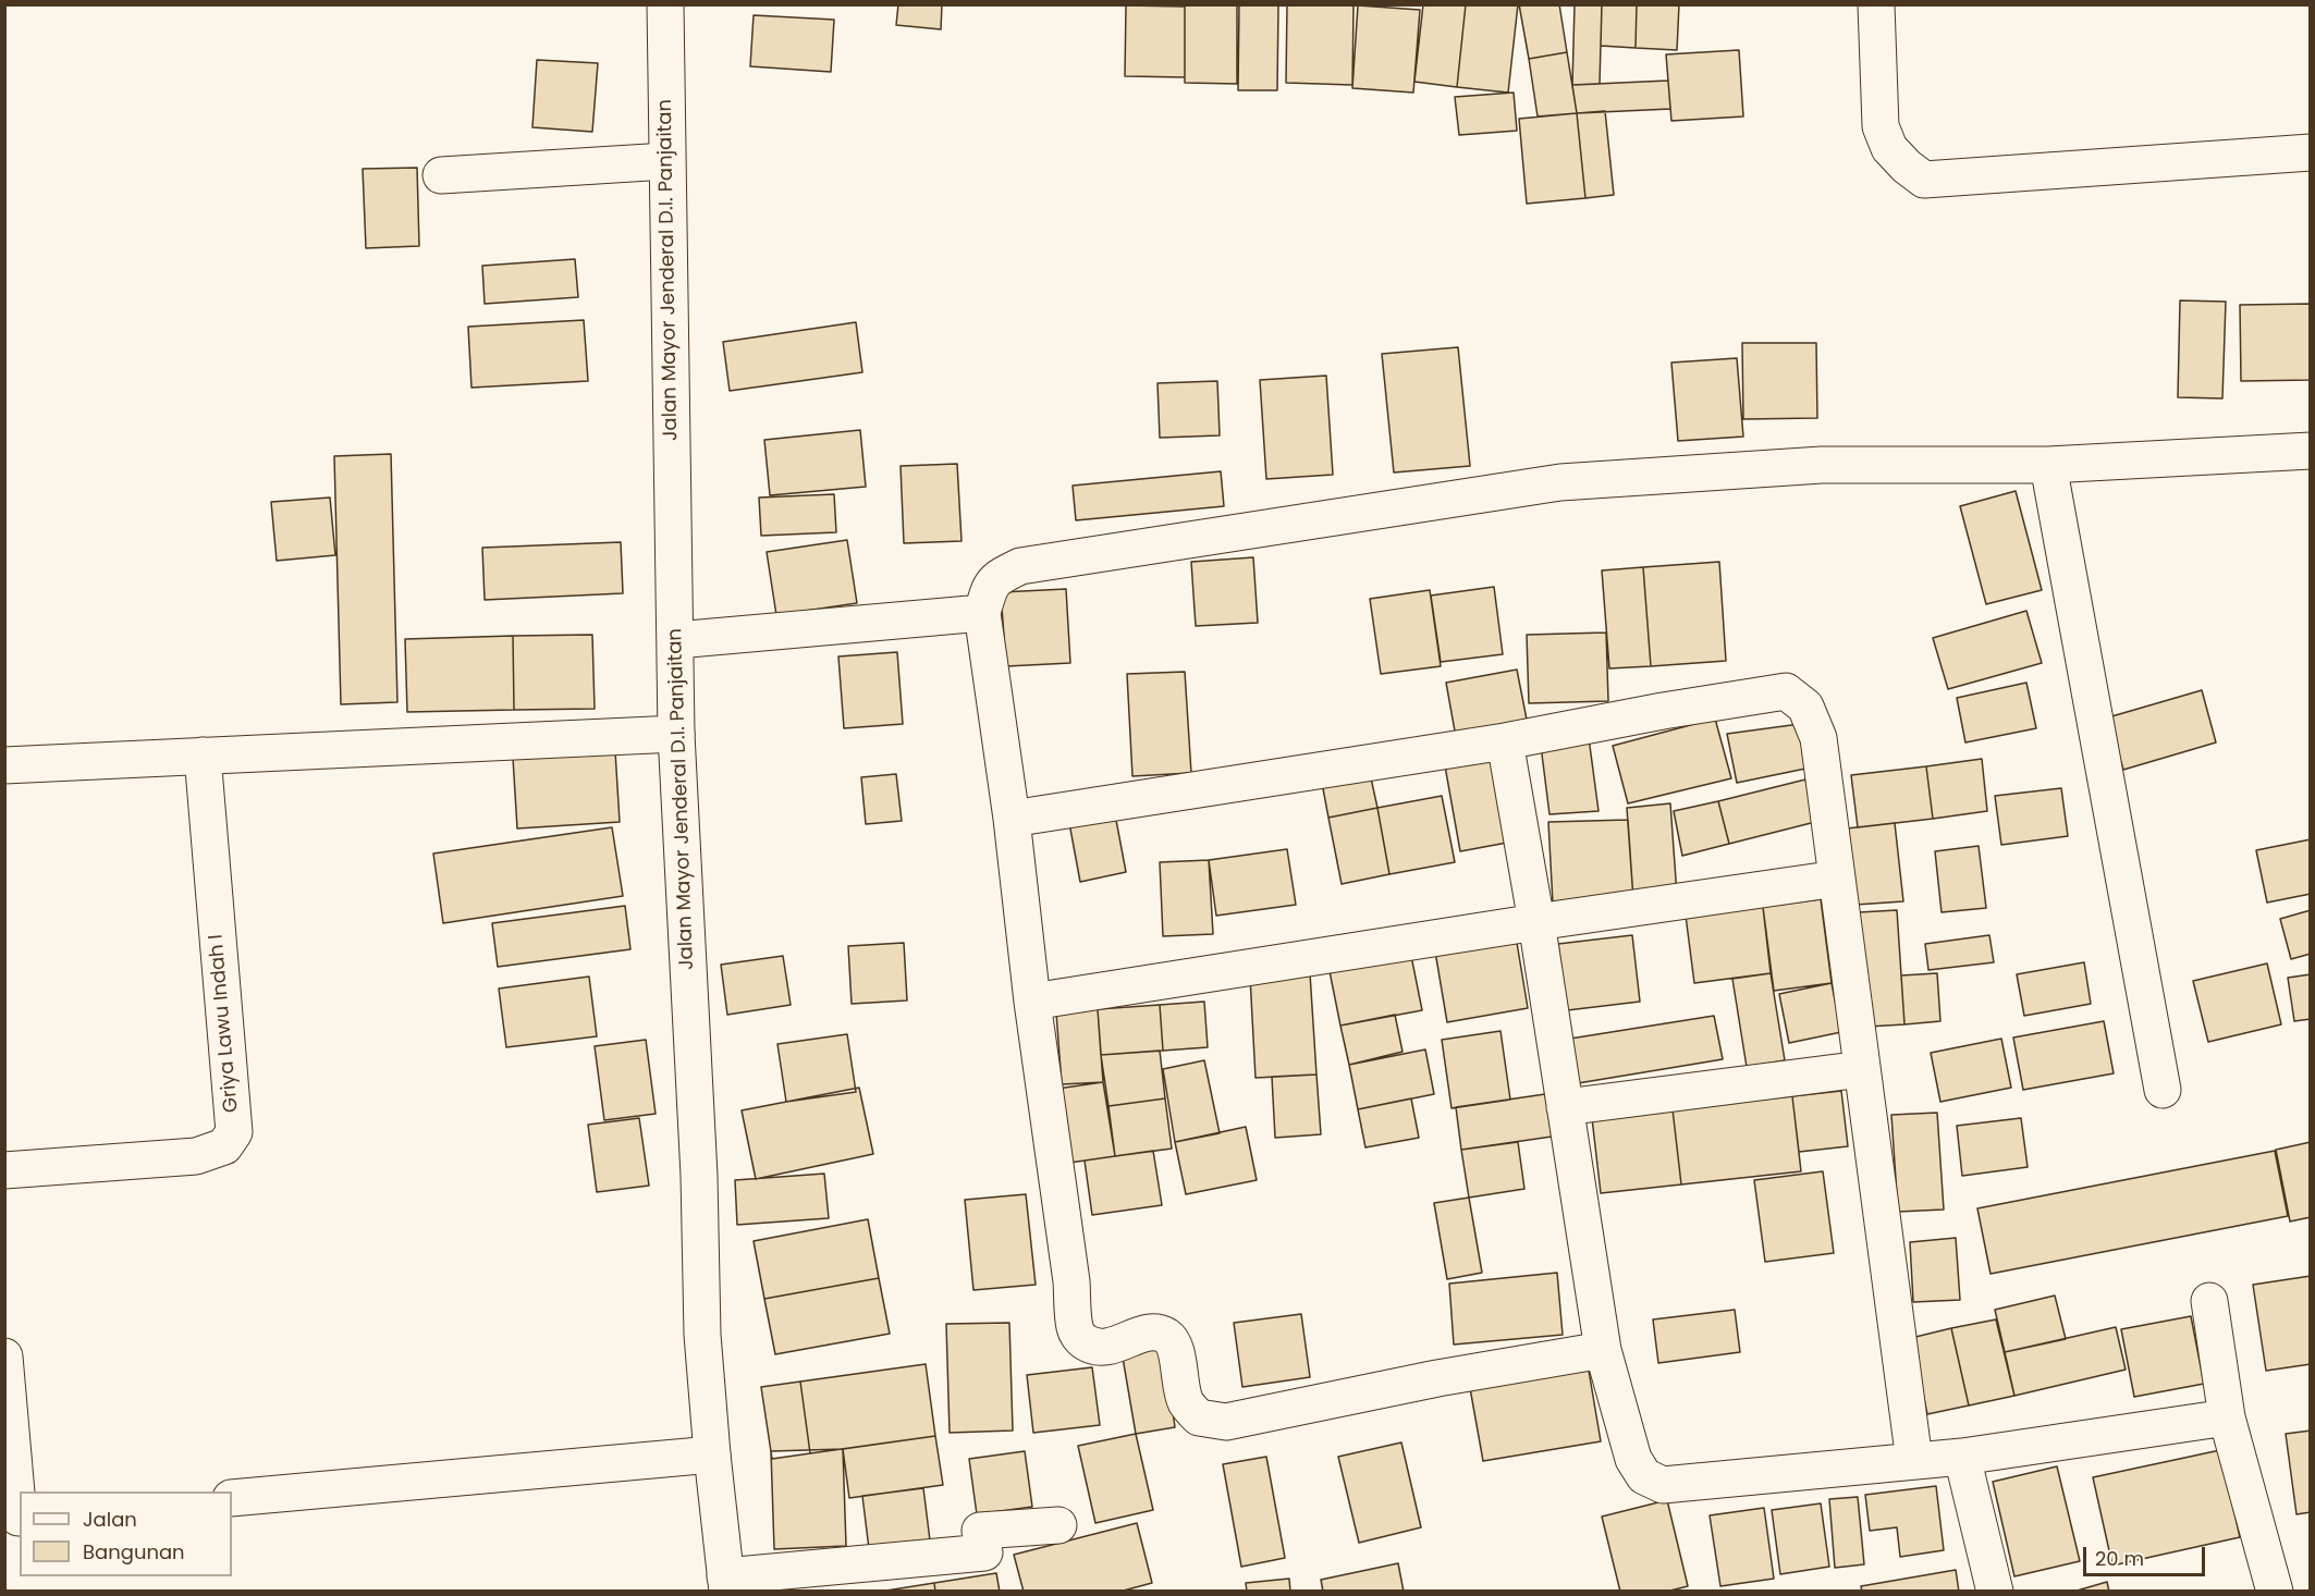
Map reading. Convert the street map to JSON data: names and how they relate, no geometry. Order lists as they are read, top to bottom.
{
  "streets": {
    "street": ["Jalan Mayor Jenderal D.I. Panjaitan", "Griya Lawu Indah I"]
  },
  "legend": ["Jalan", "Bangunan"],
  "scale_bar": "20 m"
}
